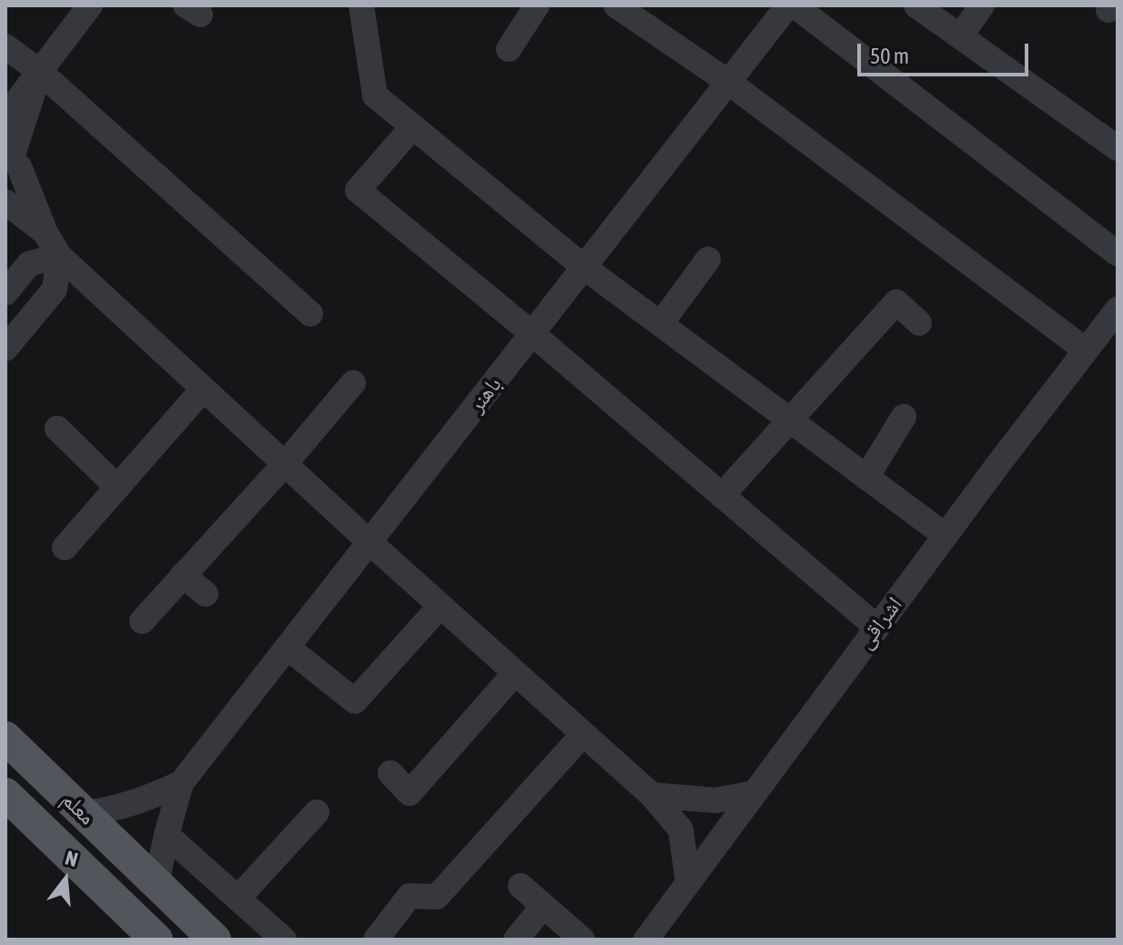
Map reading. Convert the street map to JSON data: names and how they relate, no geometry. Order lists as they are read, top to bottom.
{
  "streets": {
    "main road": ["معلم"],
    "street": ["باهنر", "اشراقی"]
  },
  "scale_bar": "50 m",
  "north": "top"
}
